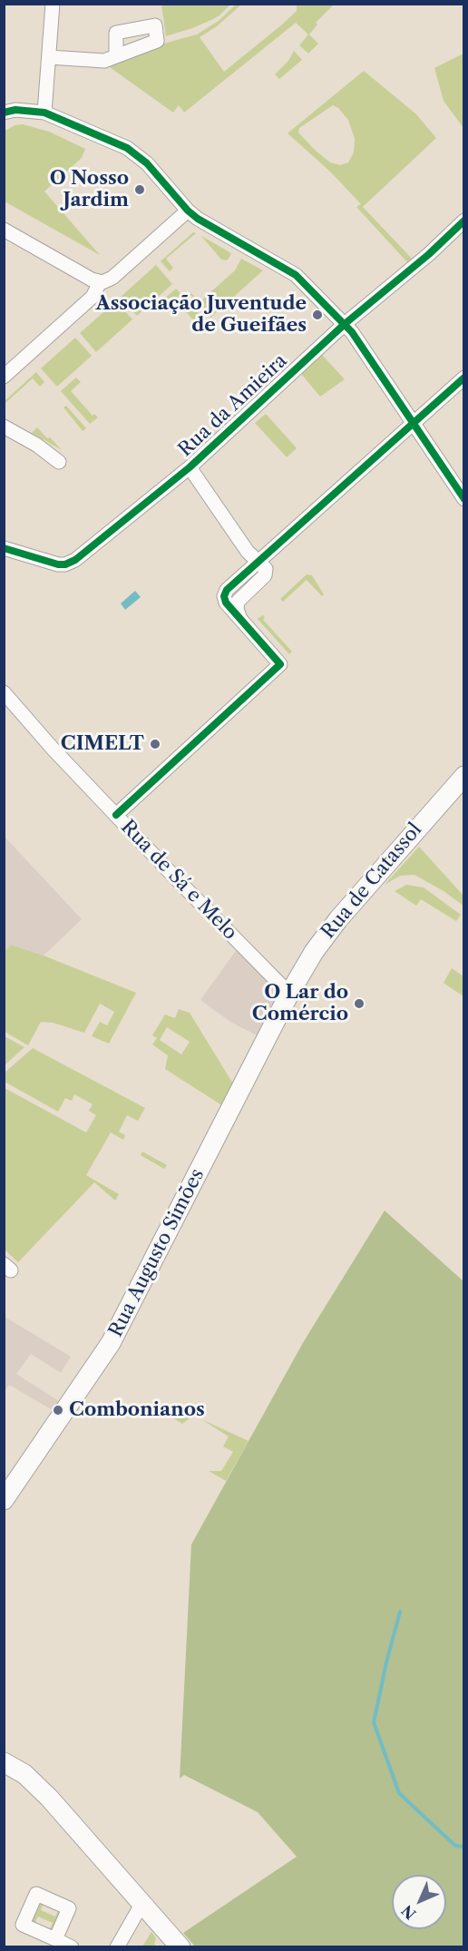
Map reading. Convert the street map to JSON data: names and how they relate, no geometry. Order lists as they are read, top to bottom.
{
  "streets": {
    "main road": ["Rua de Catassol", "Rua Augusto Simões"],
    "street": ["Rua da Amieira", "Rua de Sá e Melo"]
  },
  "crossings": [
    ["Rua de Sá e Melo", "Rua de Catassol"],
    ["Rua de Sá e Melo", "Rua Augusto Simões"],
    ["Rua de Catassol", "Rua Augusto Simões"]
  ],
  "places": [
    "O Nosso Jardim",
    "Associação Juventude de Gueifães",
    "CIMELT",
    "O Lar do Comércio",
    "Combonianos"
  ],
  "north": "bottom left"
}
